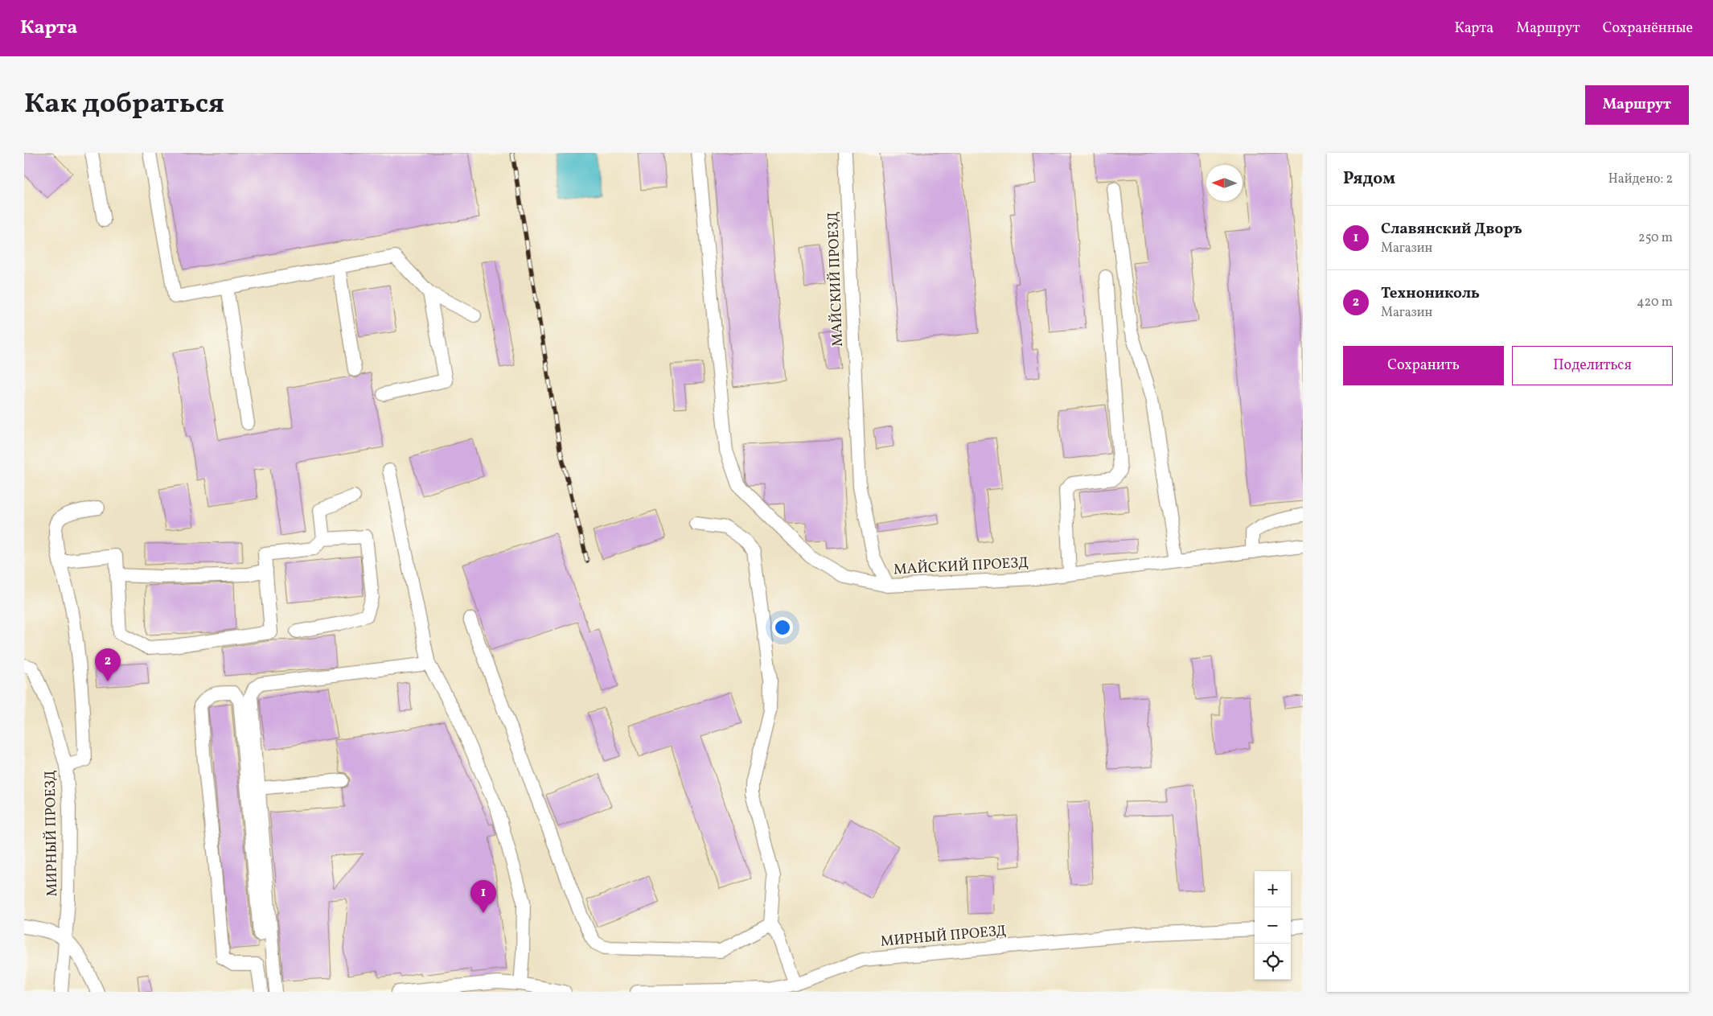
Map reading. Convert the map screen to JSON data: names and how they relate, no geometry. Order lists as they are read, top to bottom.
{
  "streets": {
    "street": ["МАЙСКИЙ ПРОЕЗД", "МИРНЫЙ ПРОЕЗД"]
  },
  "north": "left",
  "page": {
    "header": "Карта",
    "nav": ["Карта", "Маршрут", "Сохранённые"],
    "title": "Как добраться",
    "buttons": [
      "Маршрут",
      ["Сохранить", "Поделиться"]
    ],
    "heading": ["Рядом", "Найдено: 2"],
    "list": [
      {
        "mark": "1",
        "name": "Cлавянский Дворъ",
        "note": "Магазин",
        "value": "250 m"
      },
      {
        "mark": "2",
        "name": "Технониколь",
        "note": "Магазин",
        "value": "420 m"
      }
    ],
    "pins": ["2", "1"],
    "map_buttons": ["+", "−"]
  }
}
